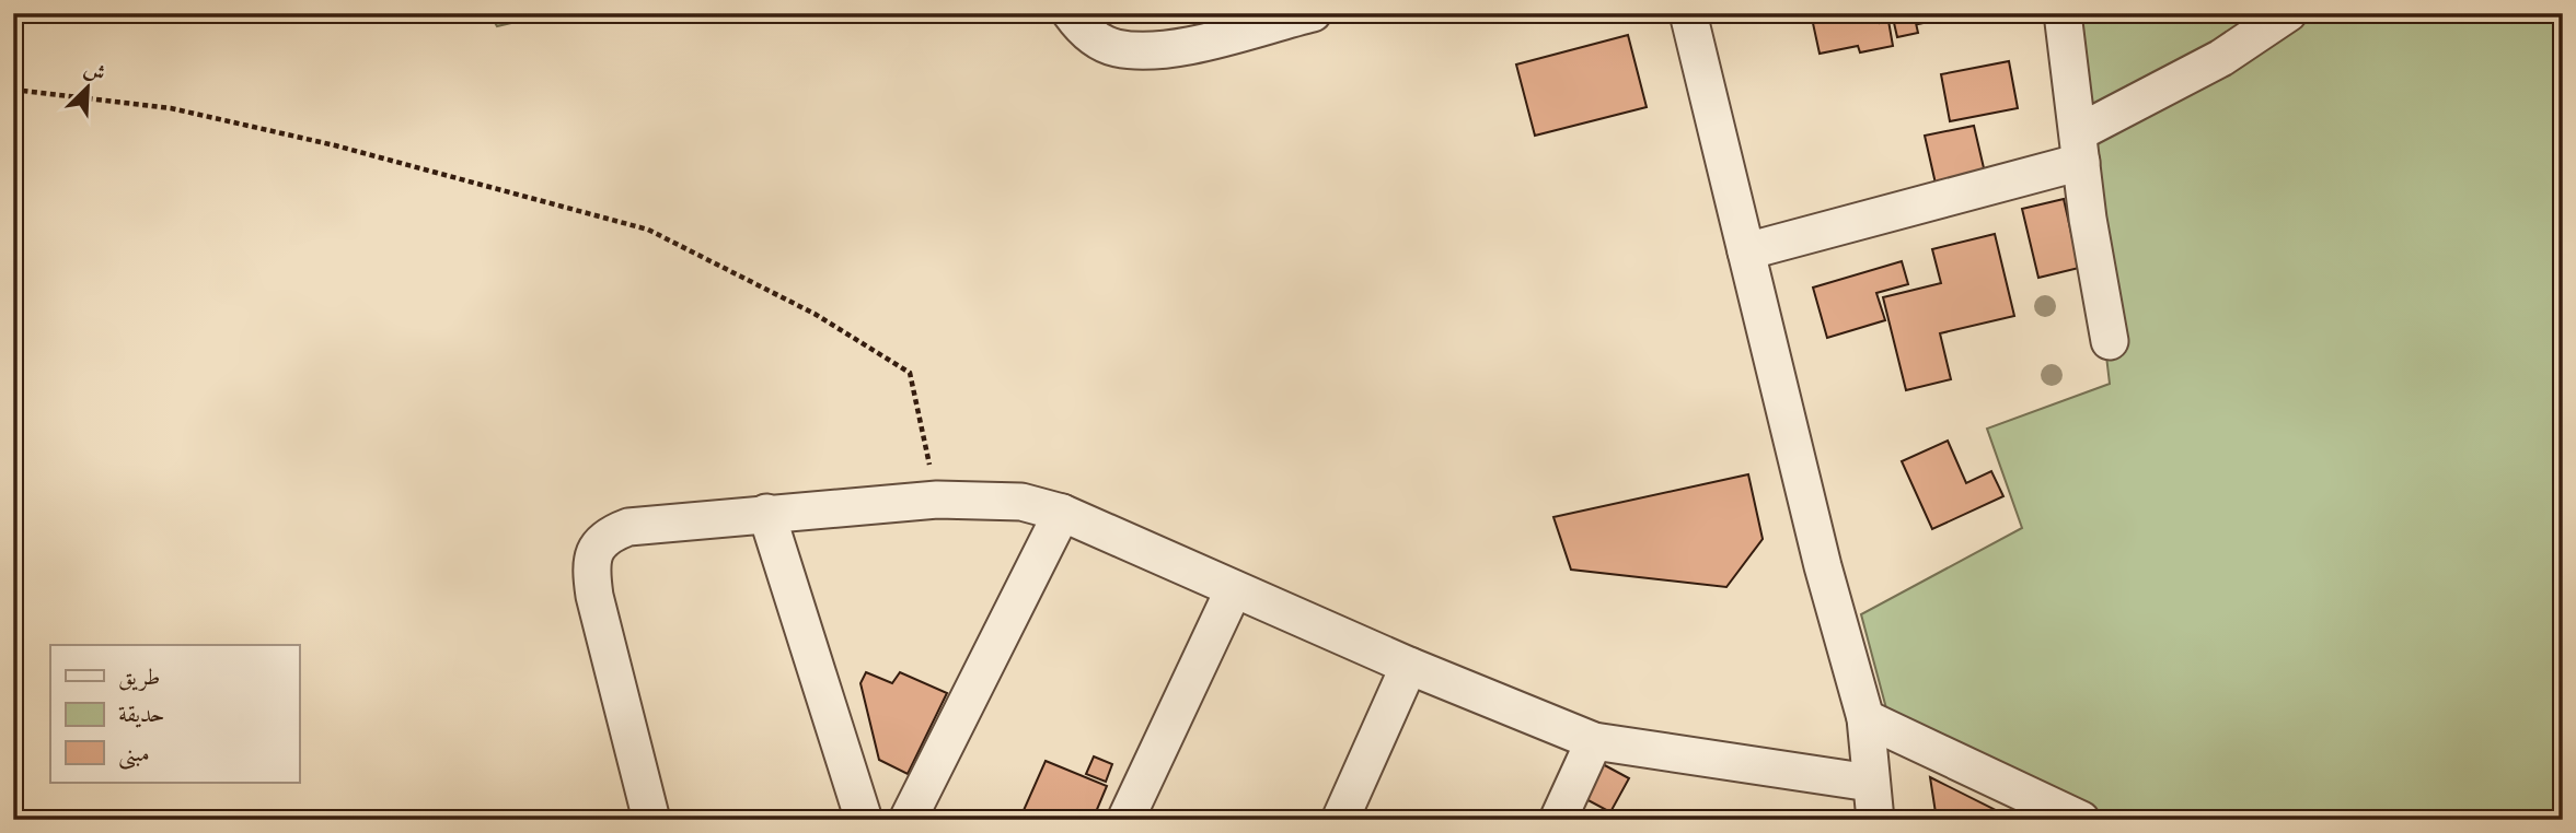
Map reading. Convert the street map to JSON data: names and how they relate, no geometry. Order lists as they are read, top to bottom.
{
  "legend": ["طريق", "حديقة", "مبنى"],
  "north": "top right"
}
